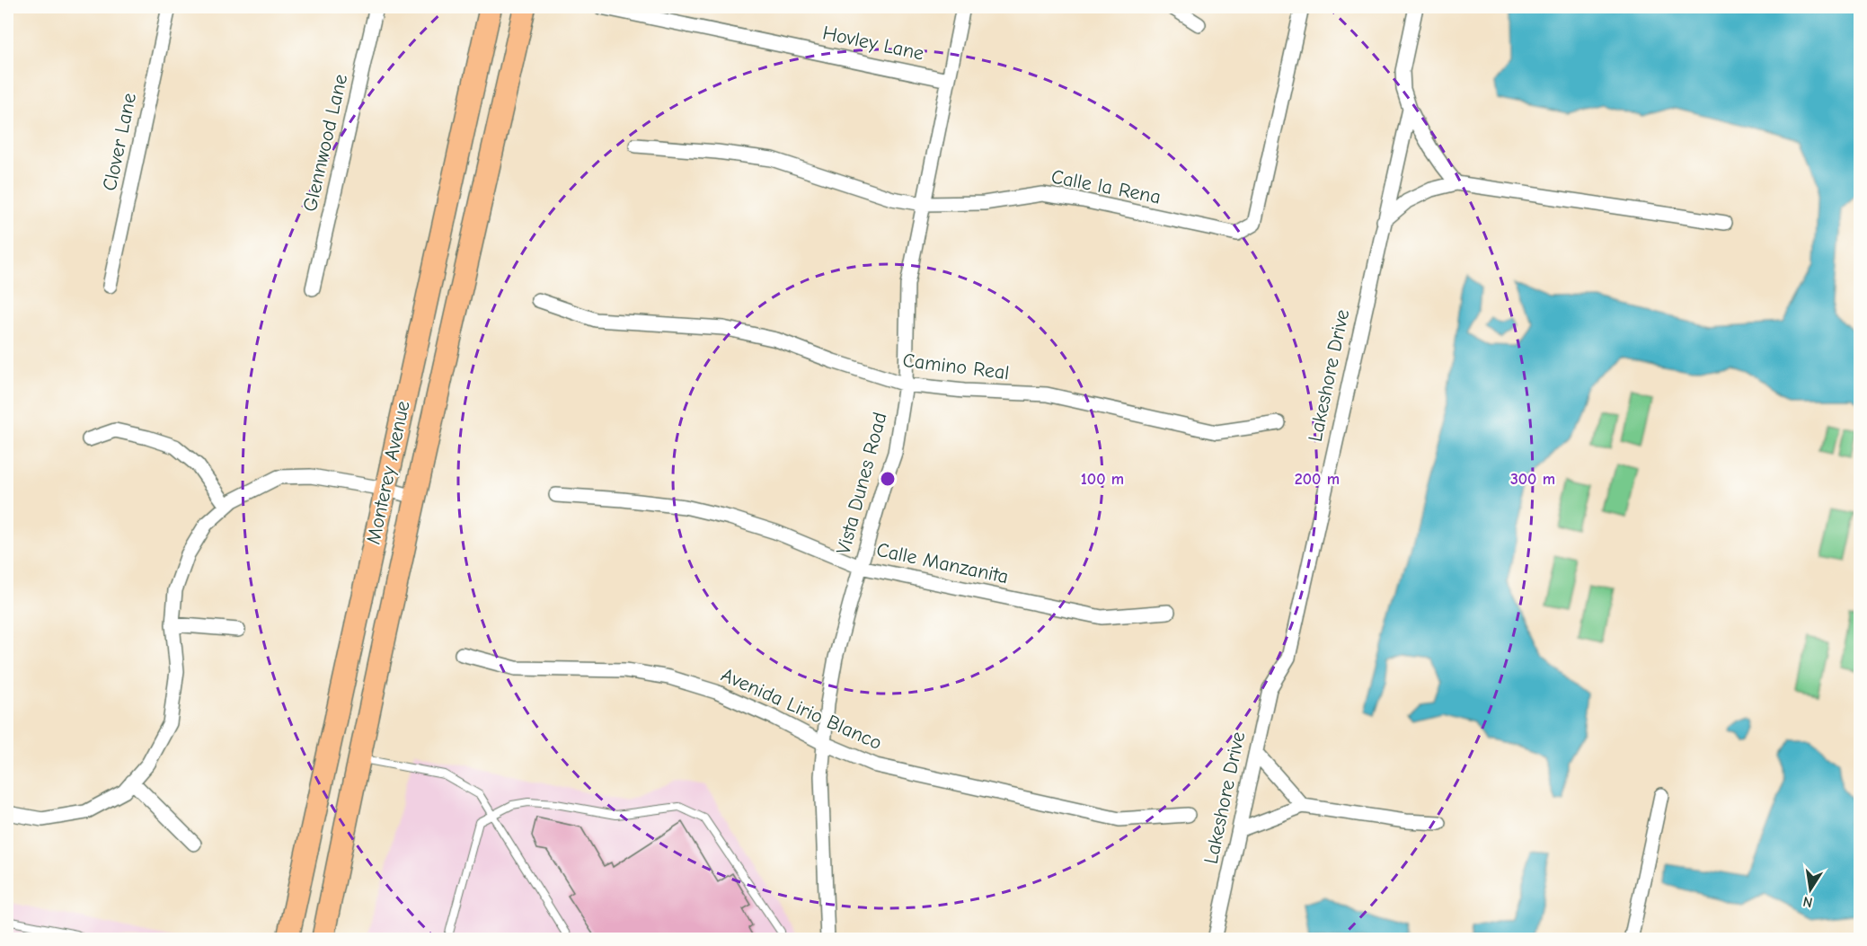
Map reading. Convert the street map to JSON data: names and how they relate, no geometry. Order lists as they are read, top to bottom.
{
  "streets": {
    "main road": ["Monterey Avenue"],
    "street": [
      "Hovley Lane",
      "Clover Lane",
      "Glennwood Lane",
      "Calle la Rena",
      "Camino Real",
      "Lakeshore Drive",
      "Vista Dunes Road",
      "Calle Manzanita",
      "Avenida Lirio Blanco"
    ]
  },
  "crossings": [
    ["Hovley Lane", "Vista Dunes Road"],
    ["Calle la Rena", "Vista Dunes Road"],
    ["Camino Real", "Vista Dunes Road"],
    ["Vista Dunes Road", "Calle Manzanita"],
    ["Vista Dunes Road", "Avenida Lirio Blanco"]
  ],
  "north": "bottom",
  "rings": ["100 m", "200 m", "300 m"]
}
